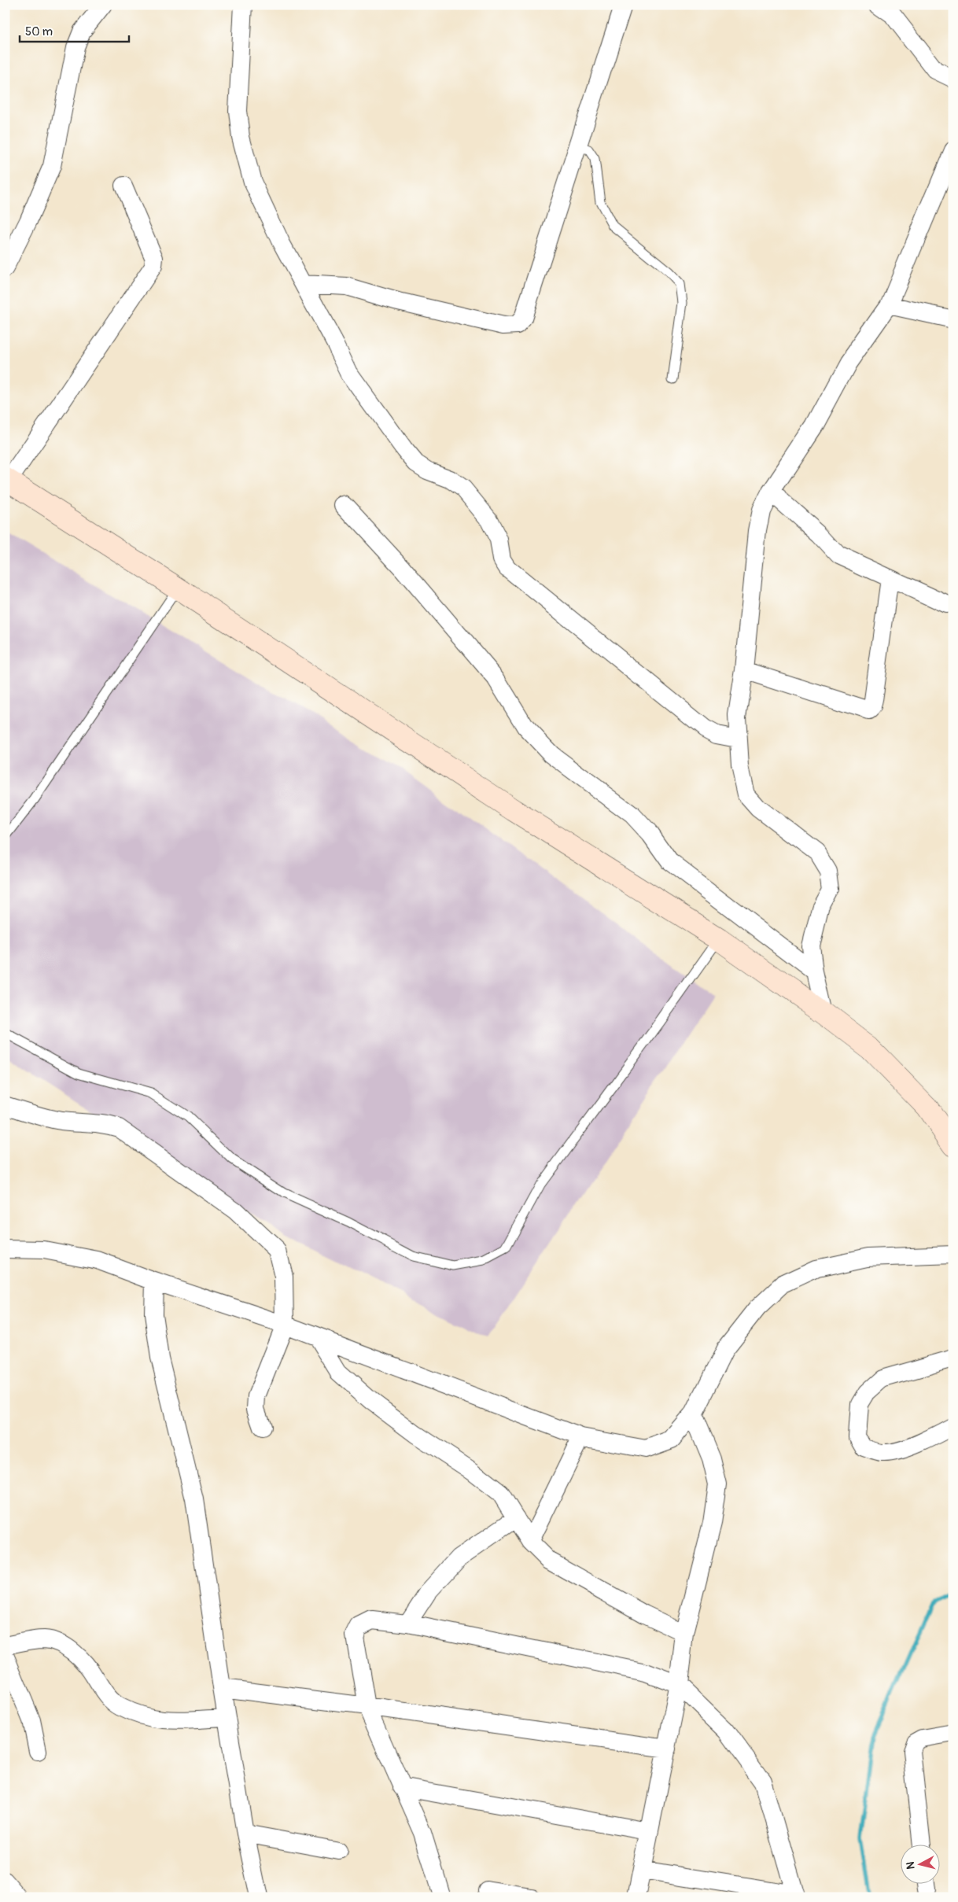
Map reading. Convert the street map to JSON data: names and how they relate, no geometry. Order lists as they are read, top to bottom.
{
  "scale_bar": "50 m",
  "north": "left"
}
